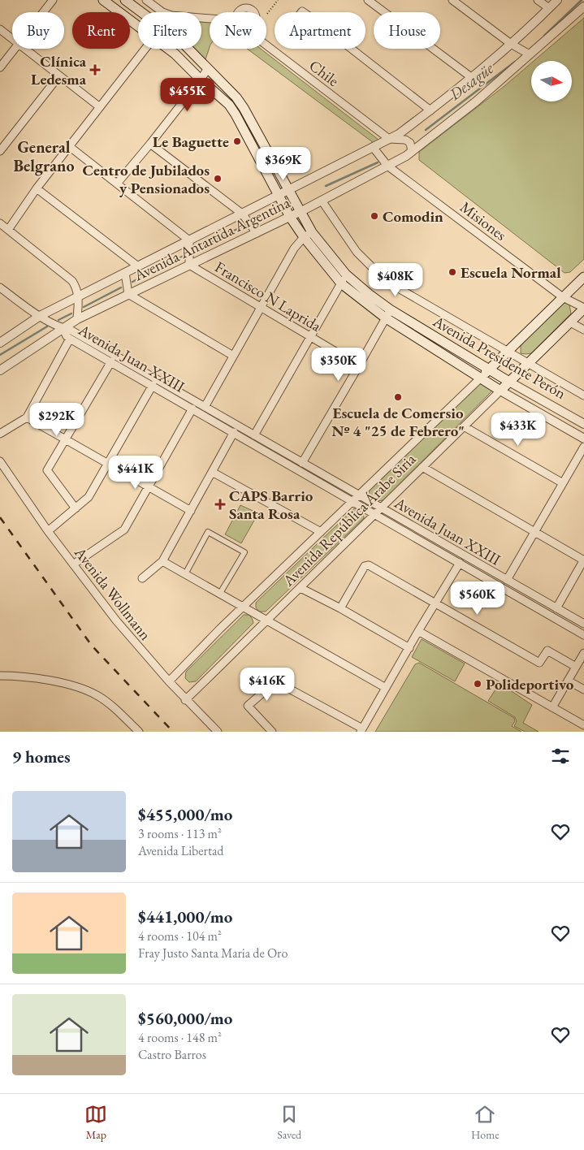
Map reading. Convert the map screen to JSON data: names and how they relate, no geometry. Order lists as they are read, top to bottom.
{
  "streets": {
    "main road": ["Avenida Presidente Perón", "Avenida República Árabe Siria"],
    "street": [
      "Chile",
      "Misiones",
      "Avenida Antartida Argentina",
      "Francisco N Laprida",
      "Avenida Juan XXIII",
      "Avenida Wollmann"
    ]
  },
  "crossings": [
    ["Chile", "Avenida Antartida Argentina"],
    ["Misiones", "Avenida Antartida Argentina"],
    ["Misiones", "Avenida República Árabe Siria"],
    ["Avenida Antartida Argentina", "Francisco N Laprida"],
    ["Avenida Antartida Argentina", "Avenida Presidente Perón"],
    ["Avenida Antartida Argentina", "Avenida Juan XXIII"],
    ["Avenida Presidente Perón", "Avenida República Árabe Siria"],
    ["Avenida Juan XXIII", "Avenida República Árabe Siria"],
    ["Avenida República Árabe Siria", "Avenida Wollmann"]
  ],
  "districts": ["General Belgrano"],
  "water": ["Desagüe"],
  "places": {
    "health": ["Clínica Ledesma", "CAPS Barrio Santa Rosa"],
    "other": [
      "Le Baguette",
      "Centro de Jubilados y Pensionados",
      "Comodin",
      "Escuela Normal",
      "Escuela de Comersio Nº 4 \"25 de Febrero\"",
      "Polideportivo"
    ]
  },
  "north": "right",
  "page": {
    "chip": [
      "Buy",
      "Rent",
      "Filters",
      "New",
      "Apartment",
      "House"
    ],
    "price": [
      "$455K",
      "$369K",
      "$408K",
      "$350K",
      "$292K",
      "$433K",
      "$441K",
      "$560K",
      "$416K"
    ],
    "heading": "9 homes",
    "list": [
      {
        "name": "$455,000/mo",
        "note": "3 rooms · 113 m² · Avenida Libertad"
      },
      {
        "name": "$441,000/mo",
        "note": "4 rooms · 104 m² · Fray Justo Santa Maria de Oro"
      },
      {
        "name": "$560,000/mo",
        "note": "4 rooms · 148 m² · Castro Barros"
      }
    ],
    "tabs": ["Map", "Saved", "Home"]
  }
}
